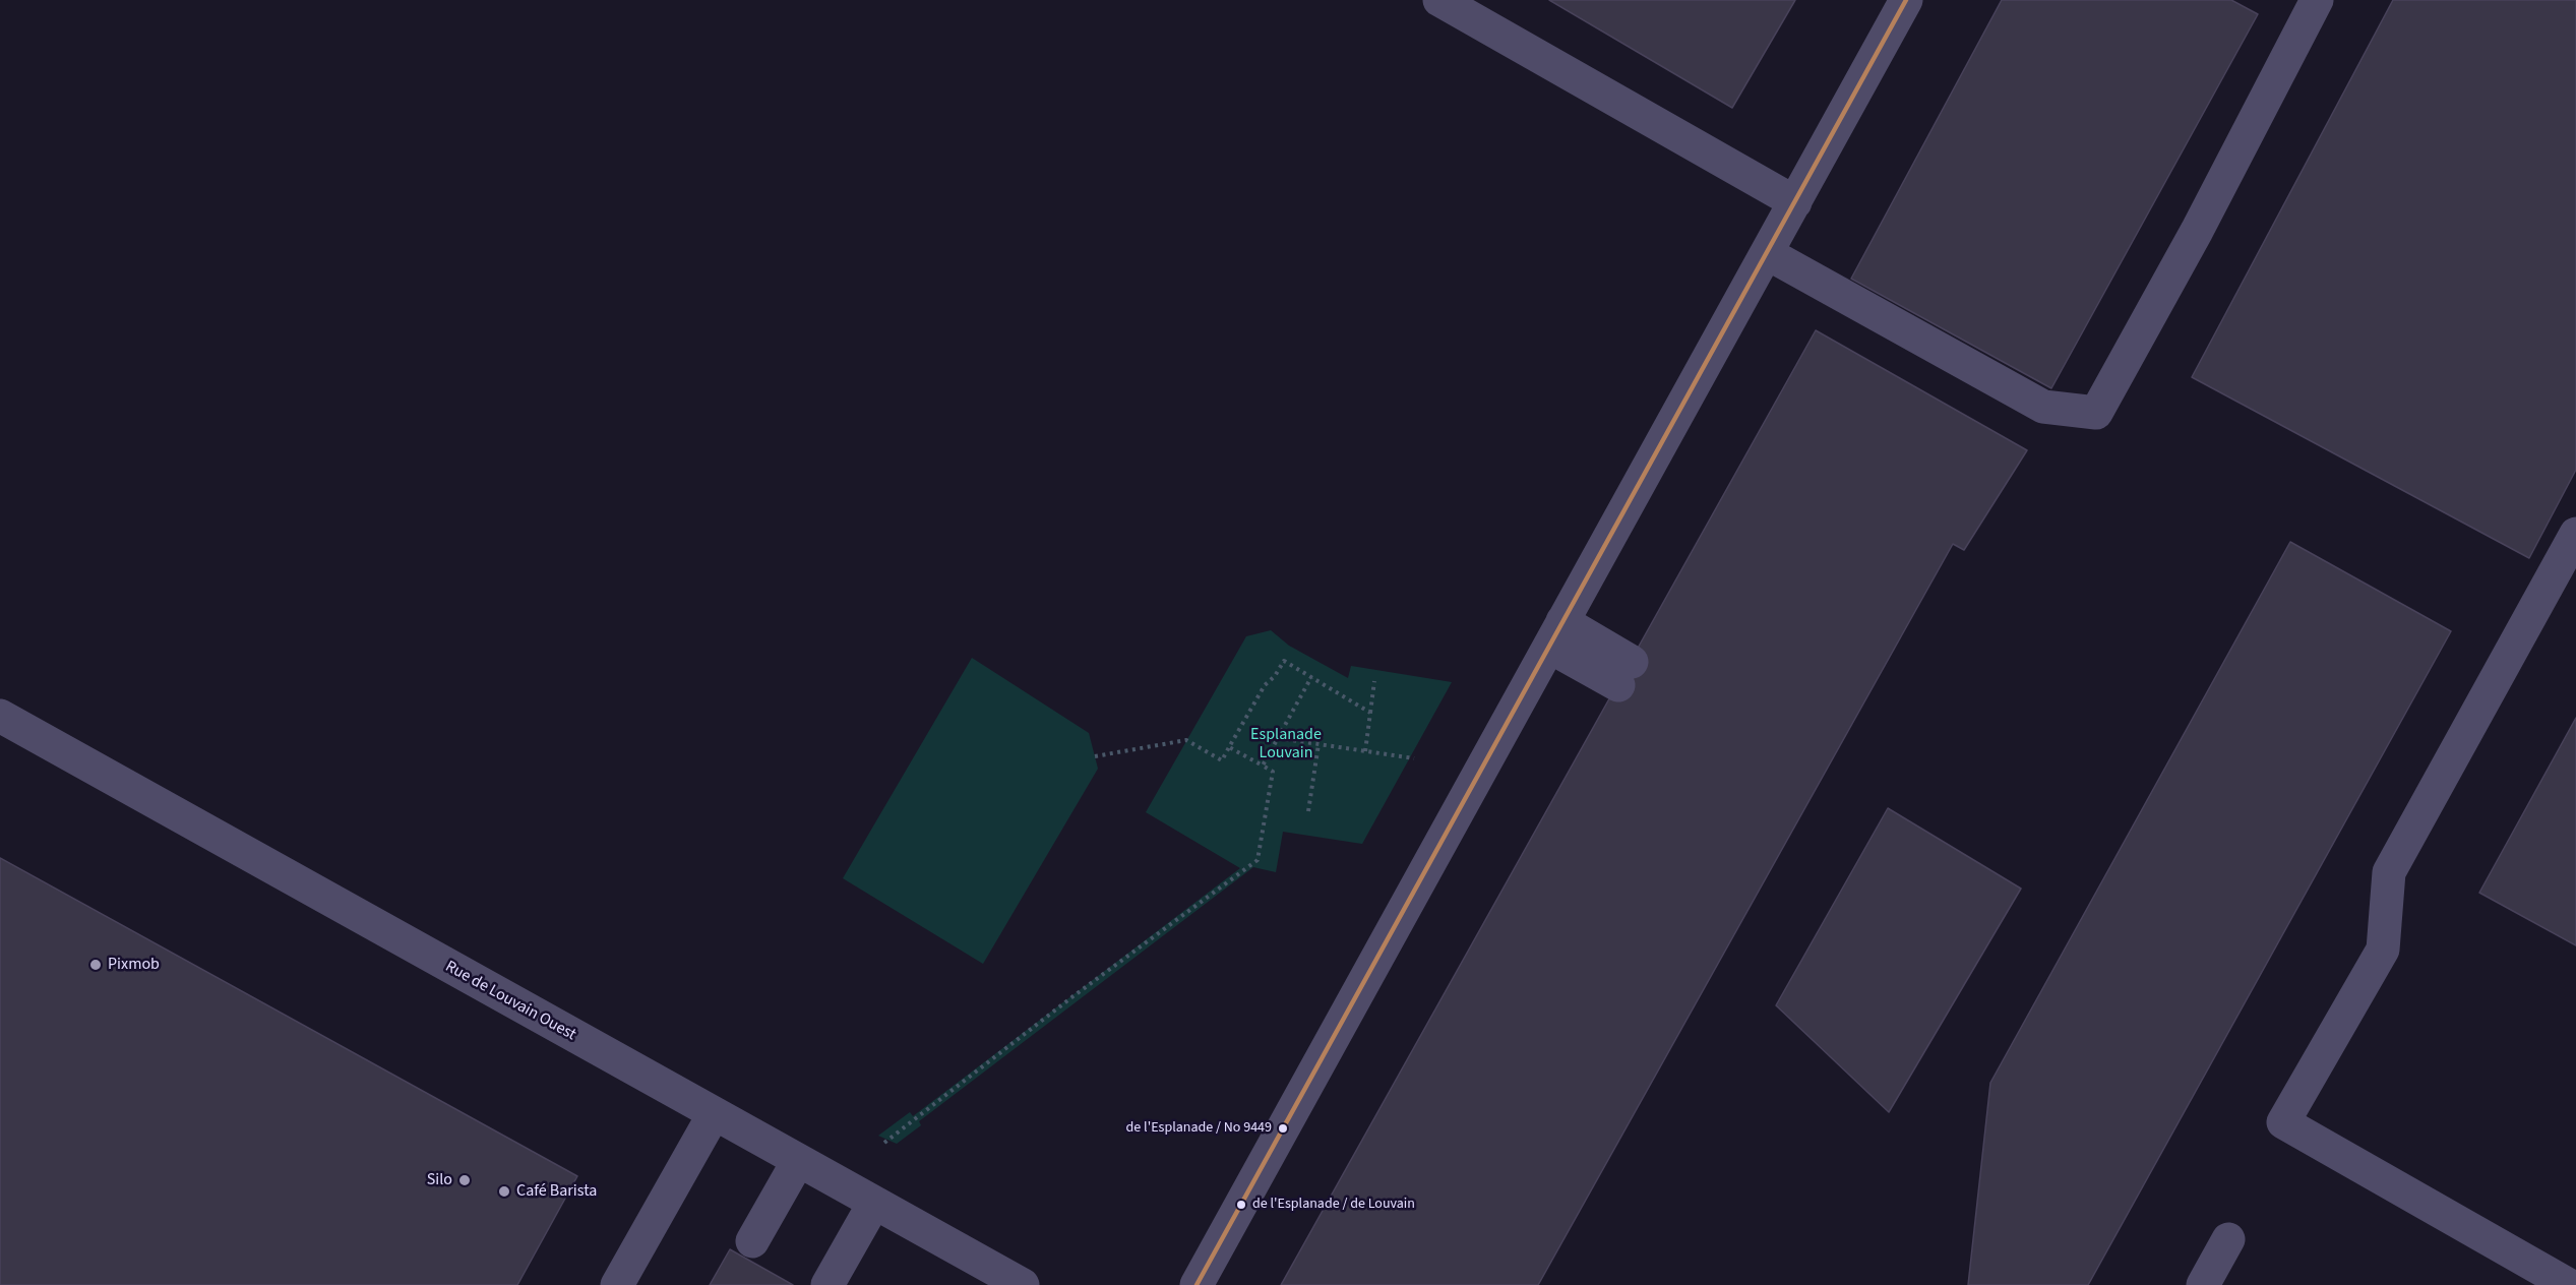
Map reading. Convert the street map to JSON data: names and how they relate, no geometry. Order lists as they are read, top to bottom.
{
  "streets": {
    "street": ["Rue de Louvain Ouest"]
  },
  "parks": ["Esplanade Louvain"],
  "places": [
    "Pixmob",
    "de l'Esplanade / No 9449",
    "Silo",
    "Café Barista",
    "de l'Esplanade / de Louvain"
  ]
}
